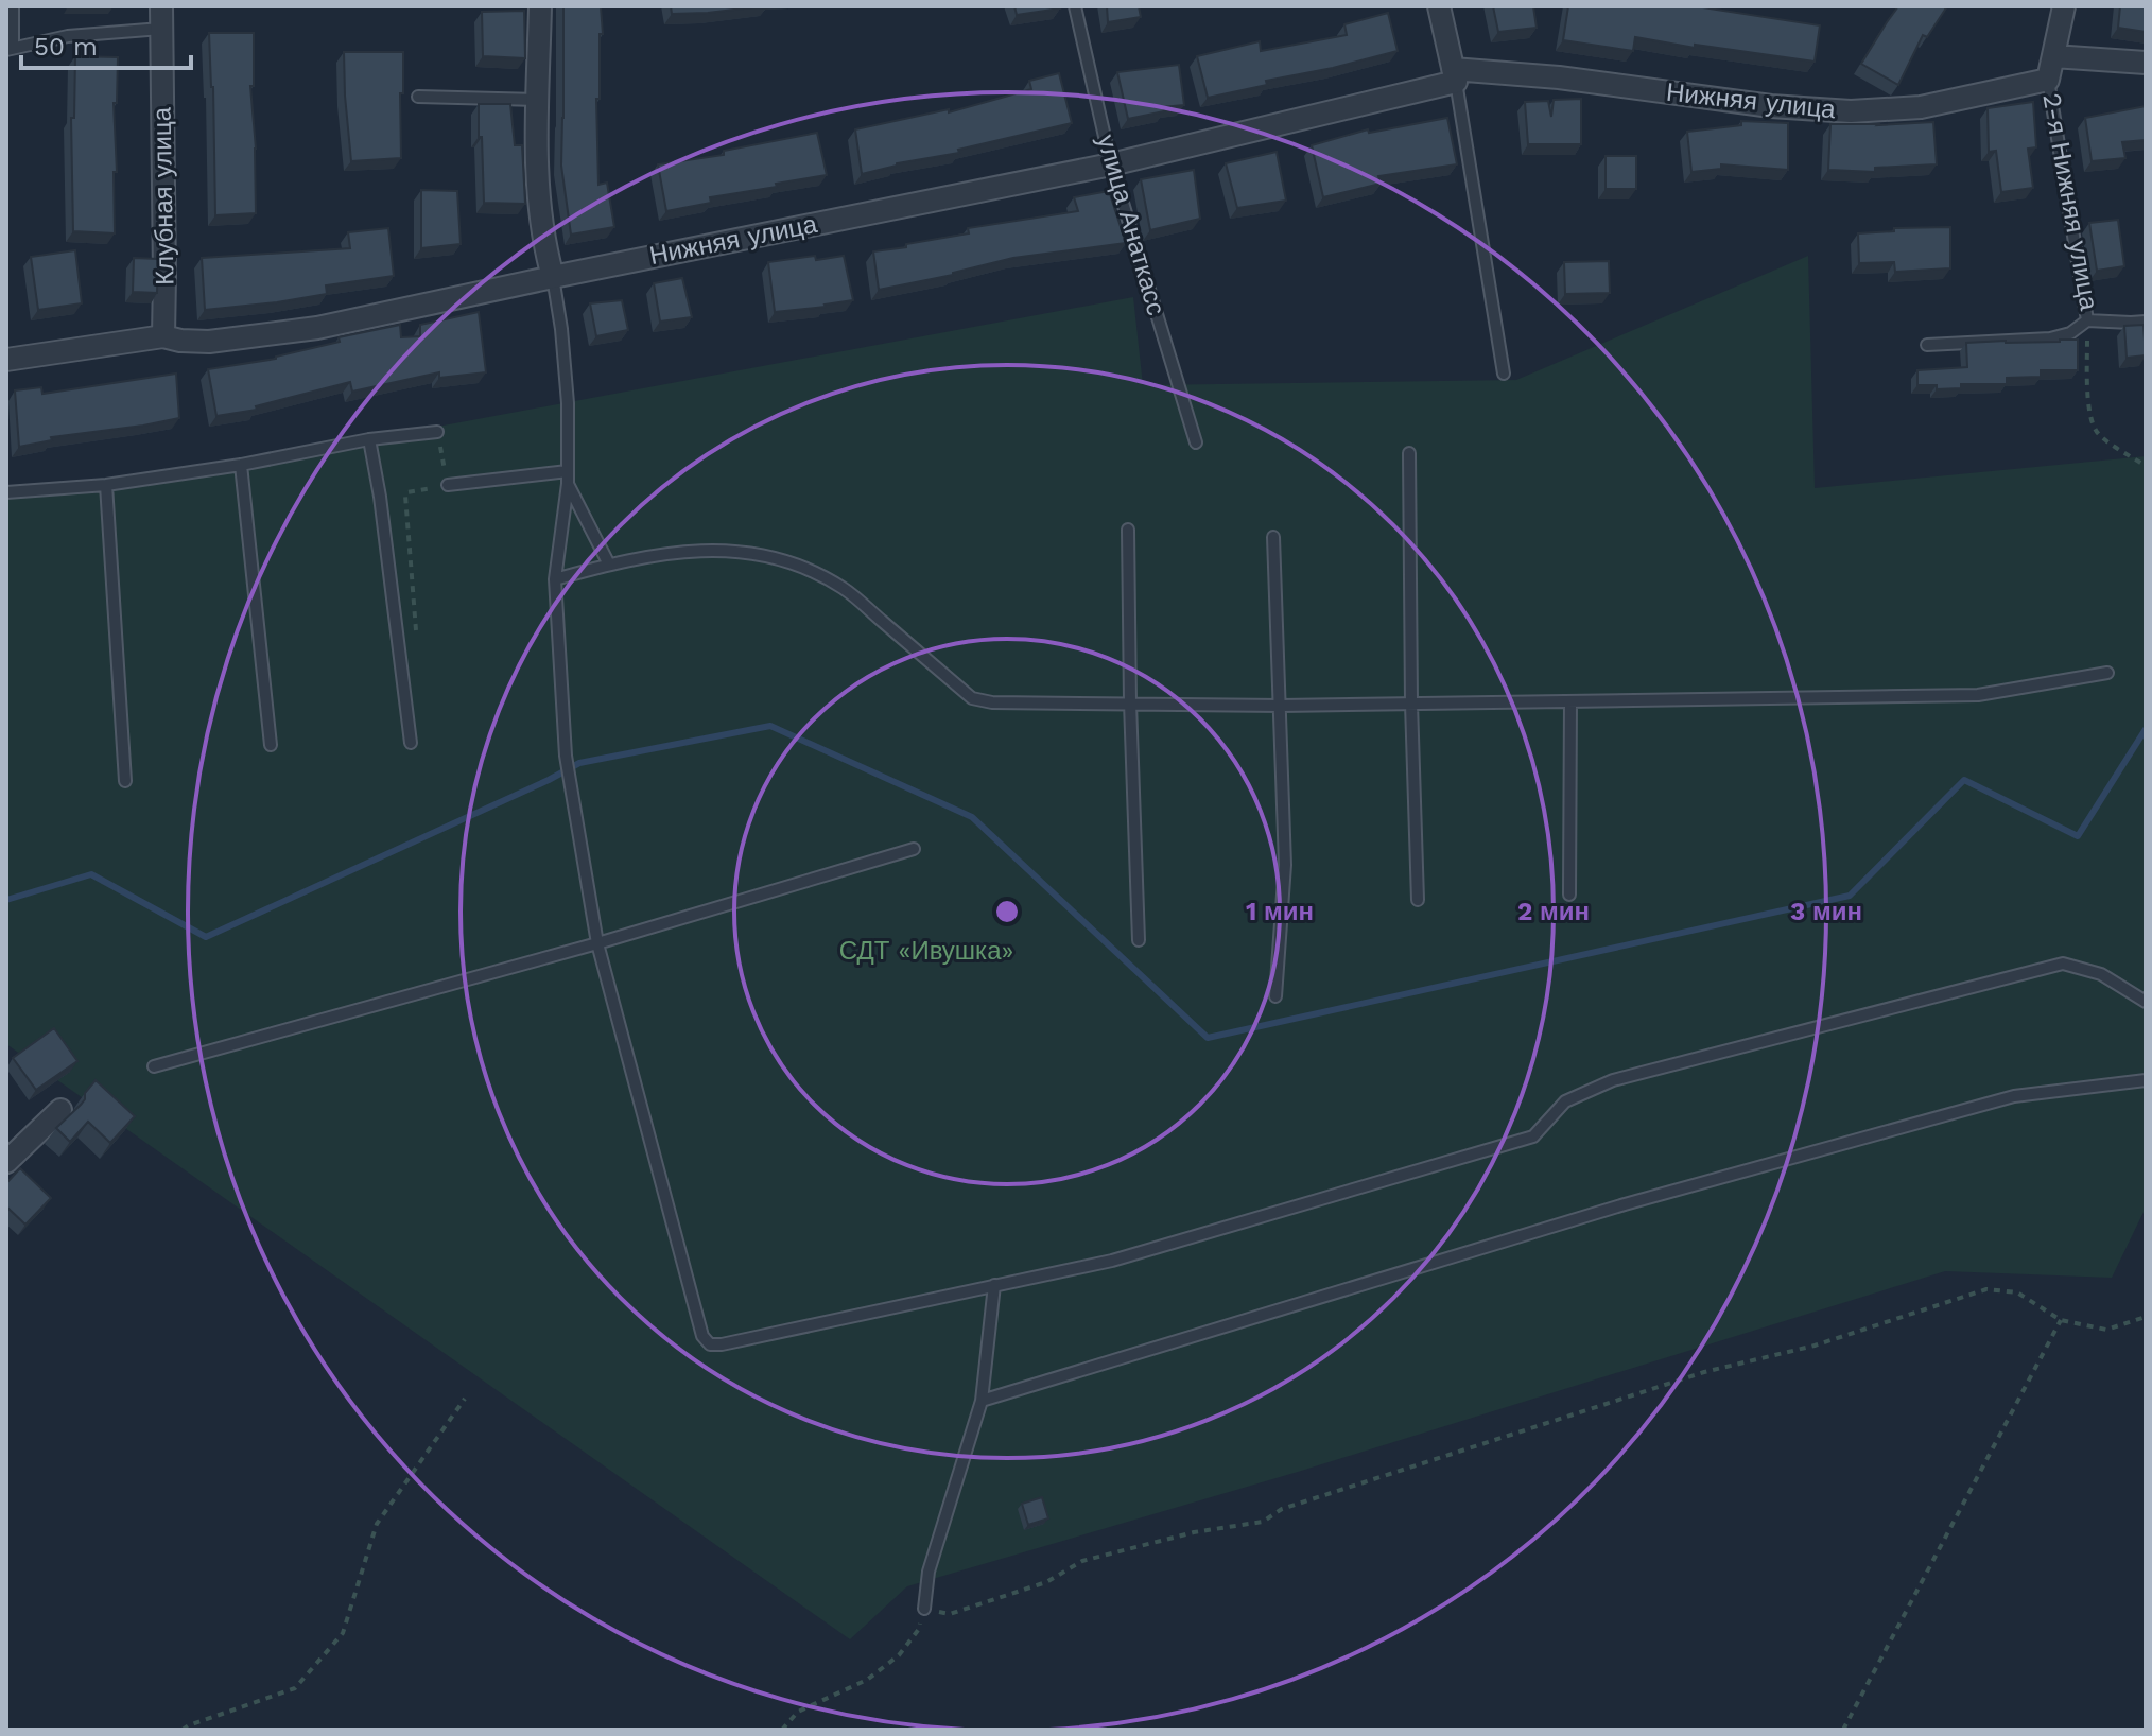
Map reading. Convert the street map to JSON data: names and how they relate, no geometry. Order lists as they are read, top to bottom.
{
  "streets": {
    "street": ["Нижняя улица", "Клубная улица"],
    "lane": ["2-я Нижняя улица", "улица Анаткасс"]
  },
  "crossings": [
    ["Нижняя улица", "Клубная улица"],
    ["Нижняя улица", "2-я Нижняя улица"],
    ["Нижняя улица", "улица Анаткасс"]
  ],
  "parks": ["СДТ «Ивушка»"],
  "scale_bar": "50 m",
  "rings": ["1 мин", "2 мин", "3 мин"]
}
